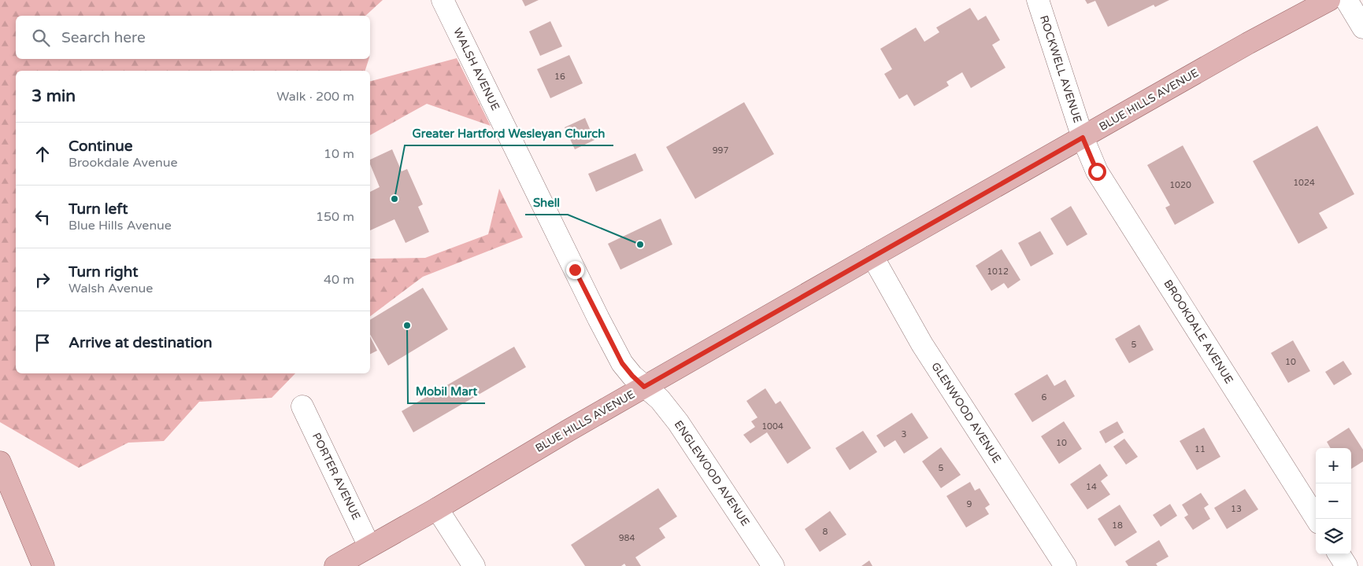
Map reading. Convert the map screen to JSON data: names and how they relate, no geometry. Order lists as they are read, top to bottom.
{
  "streets": {
    "main road": ["BLUE HILLS AVENUE"],
    "street": [
      "WALSH AVENUE",
      "ROCKWELL AVENUE",
      "BROOKDALE AVENUE",
      "GLENWOOD AVENUE",
      "ENGLEWOOD AVENUE",
      "PORTER AVENUE"
    ]
  },
  "crossings": [
    ["WALSH AVENUE", "BLUE HILLS AVENUE"],
    ["WALSH AVENUE", "ENGLEWOOD AVENUE"],
    ["ROCKWELL AVENUE", "BLUE HILLS AVENUE"],
    ["ROCKWELL AVENUE", "BROOKDALE AVENUE"],
    ["BLUE HILLS AVENUE", "BROOKDALE AVENUE"],
    ["BLUE HILLS AVENUE", "GLENWOOD AVENUE"],
    ["BLUE HILLS AVENUE", "ENGLEWOOD AVENUE"],
    ["BLUE HILLS AVENUE", "PORTER AVENUE"]
  ],
  "places": ["Greater Hartford Wesleyan Church", "Shell", "Mobil Mart"],
  "house_numbers": [
    "16",
    "997",
    "1024",
    "1020",
    "1012",
    "5",
    "10",
    "6",
    "1004",
    "3",
    "10",
    "11",
    "5",
    "14",
    "9",
    "13",
    "18",
    "8",
    "984"
  ],
  "page": {
    "search": "Search here",
    "heading": ["3 min", "Walk · 200 m"],
    "list": [
      ["Continue", "Brookdale Avenue", "10 m"],
      ["Turn left", "Blue Hills Avenue", "150 m"],
      ["Turn right", "Walsh Avenue", "40 m"],
      "Arrive at destination"
    ],
    "map_buttons": ["+", "−"]
  }
}
